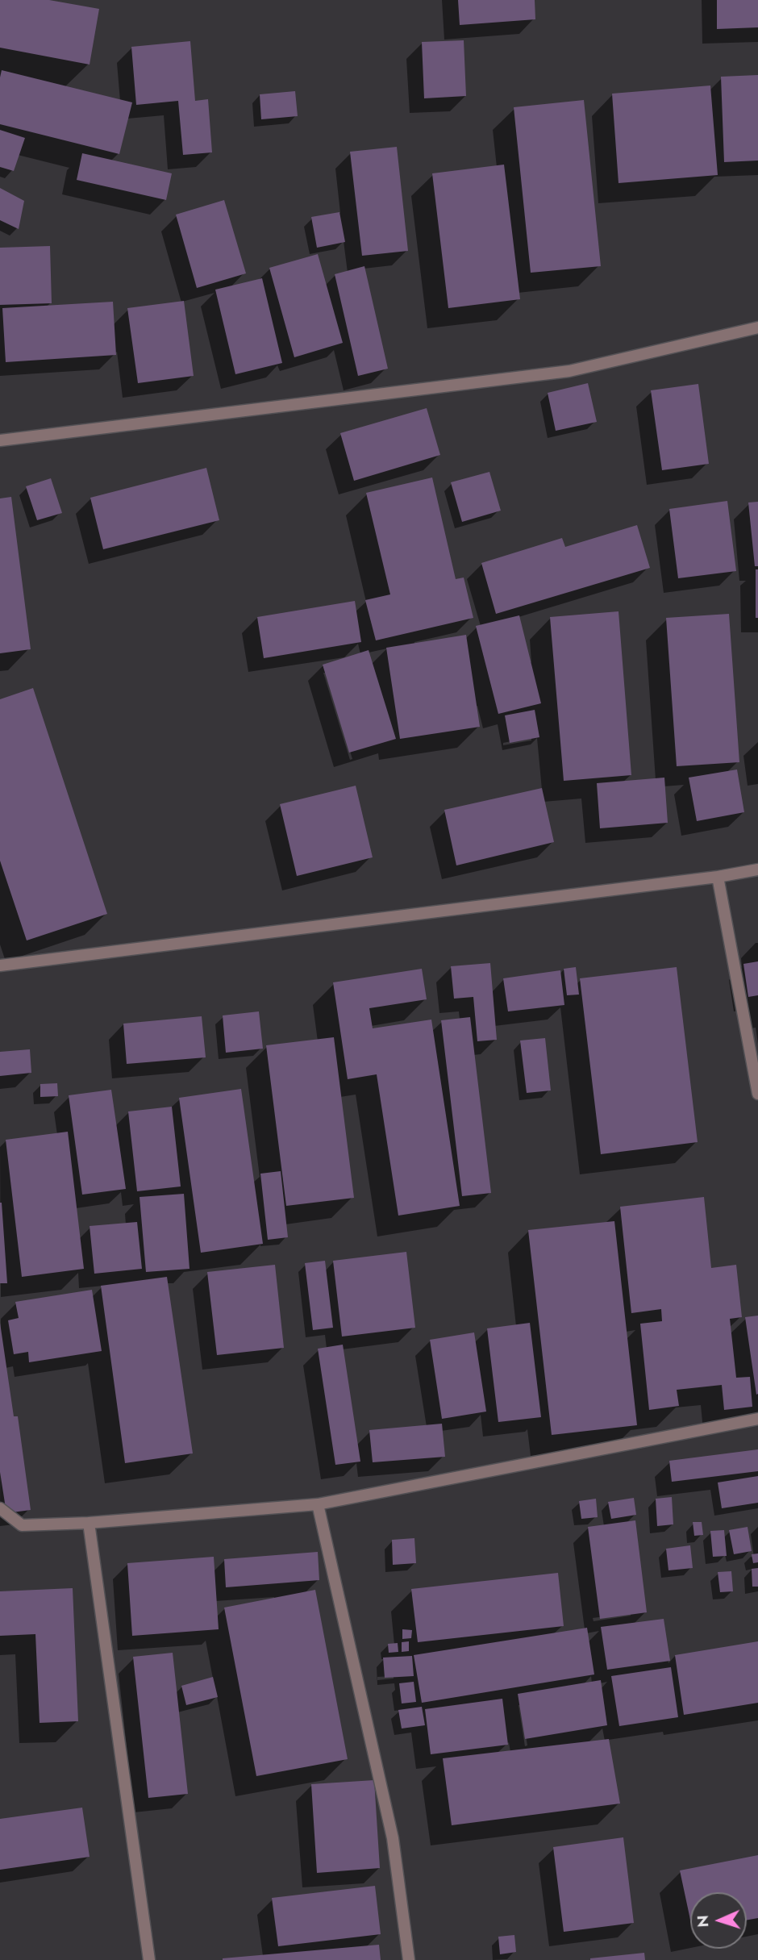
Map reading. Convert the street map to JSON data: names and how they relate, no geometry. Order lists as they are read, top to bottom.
{
  "north": "left"
}
